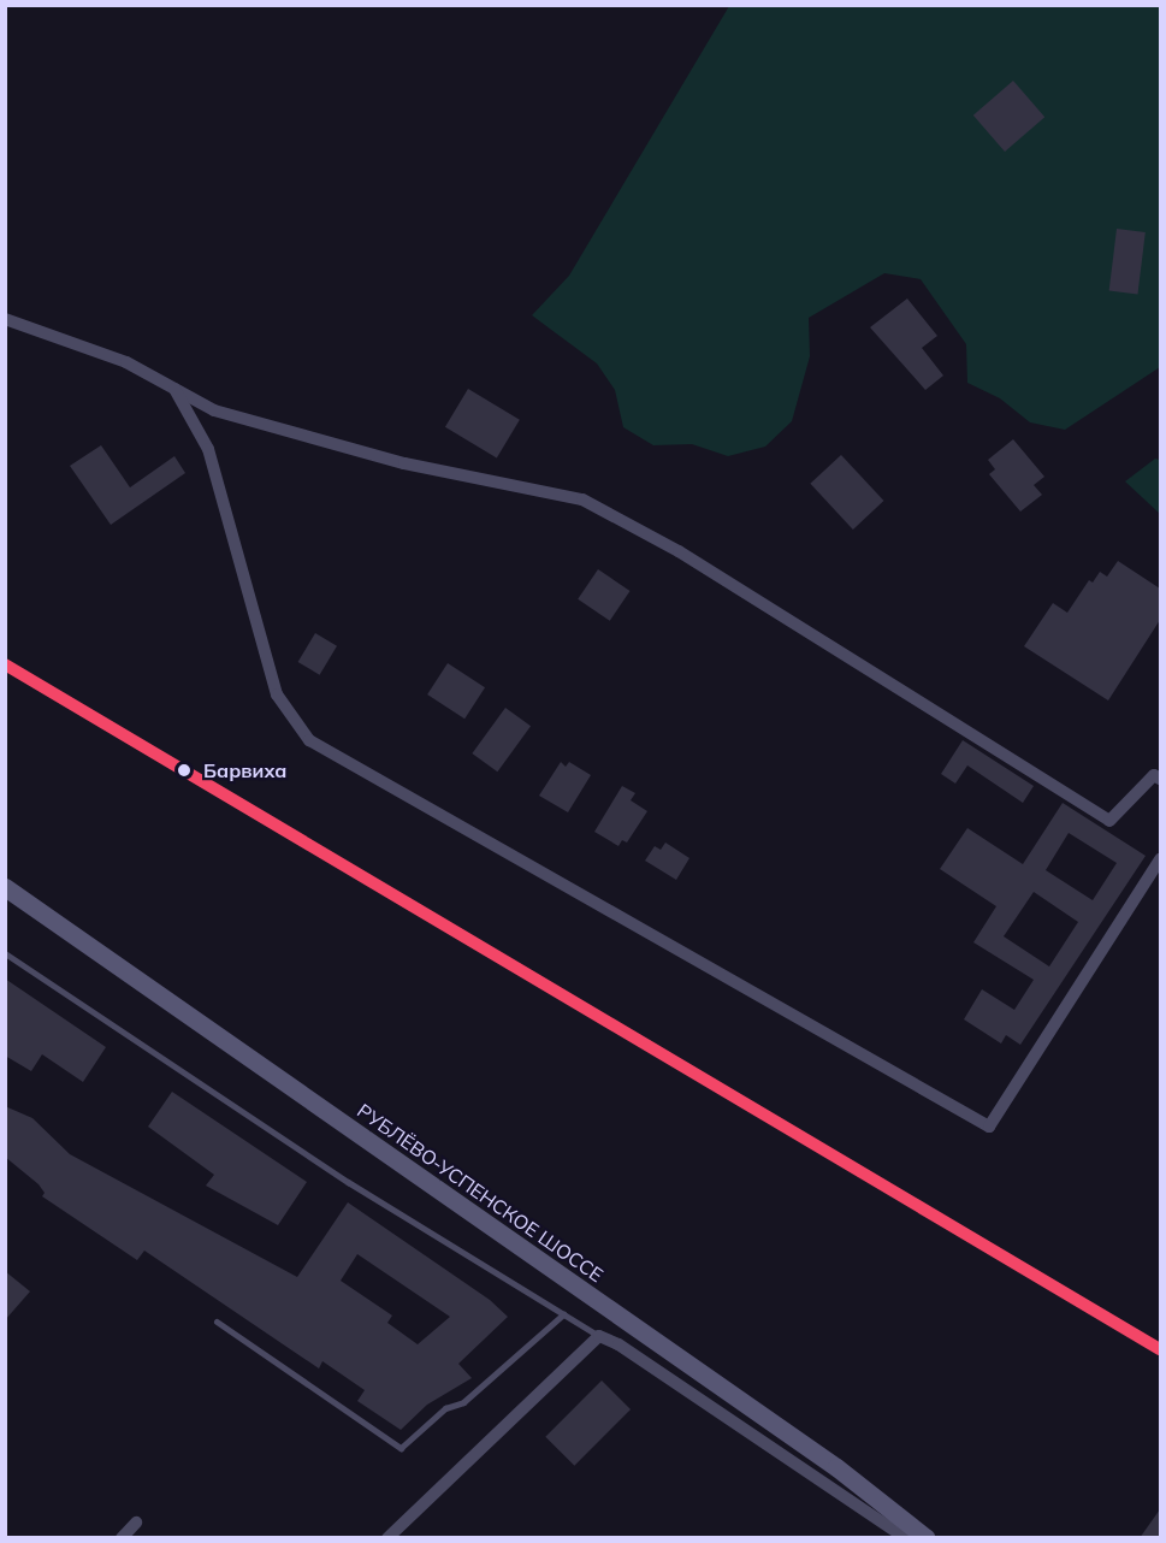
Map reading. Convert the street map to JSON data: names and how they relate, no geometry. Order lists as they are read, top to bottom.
{
  "streets": {
    "main road": ["РУБЛЁВО-УСПЕНСКОЕ ШОССЕ"]
  },
  "places": ["Барвиха"]
}
